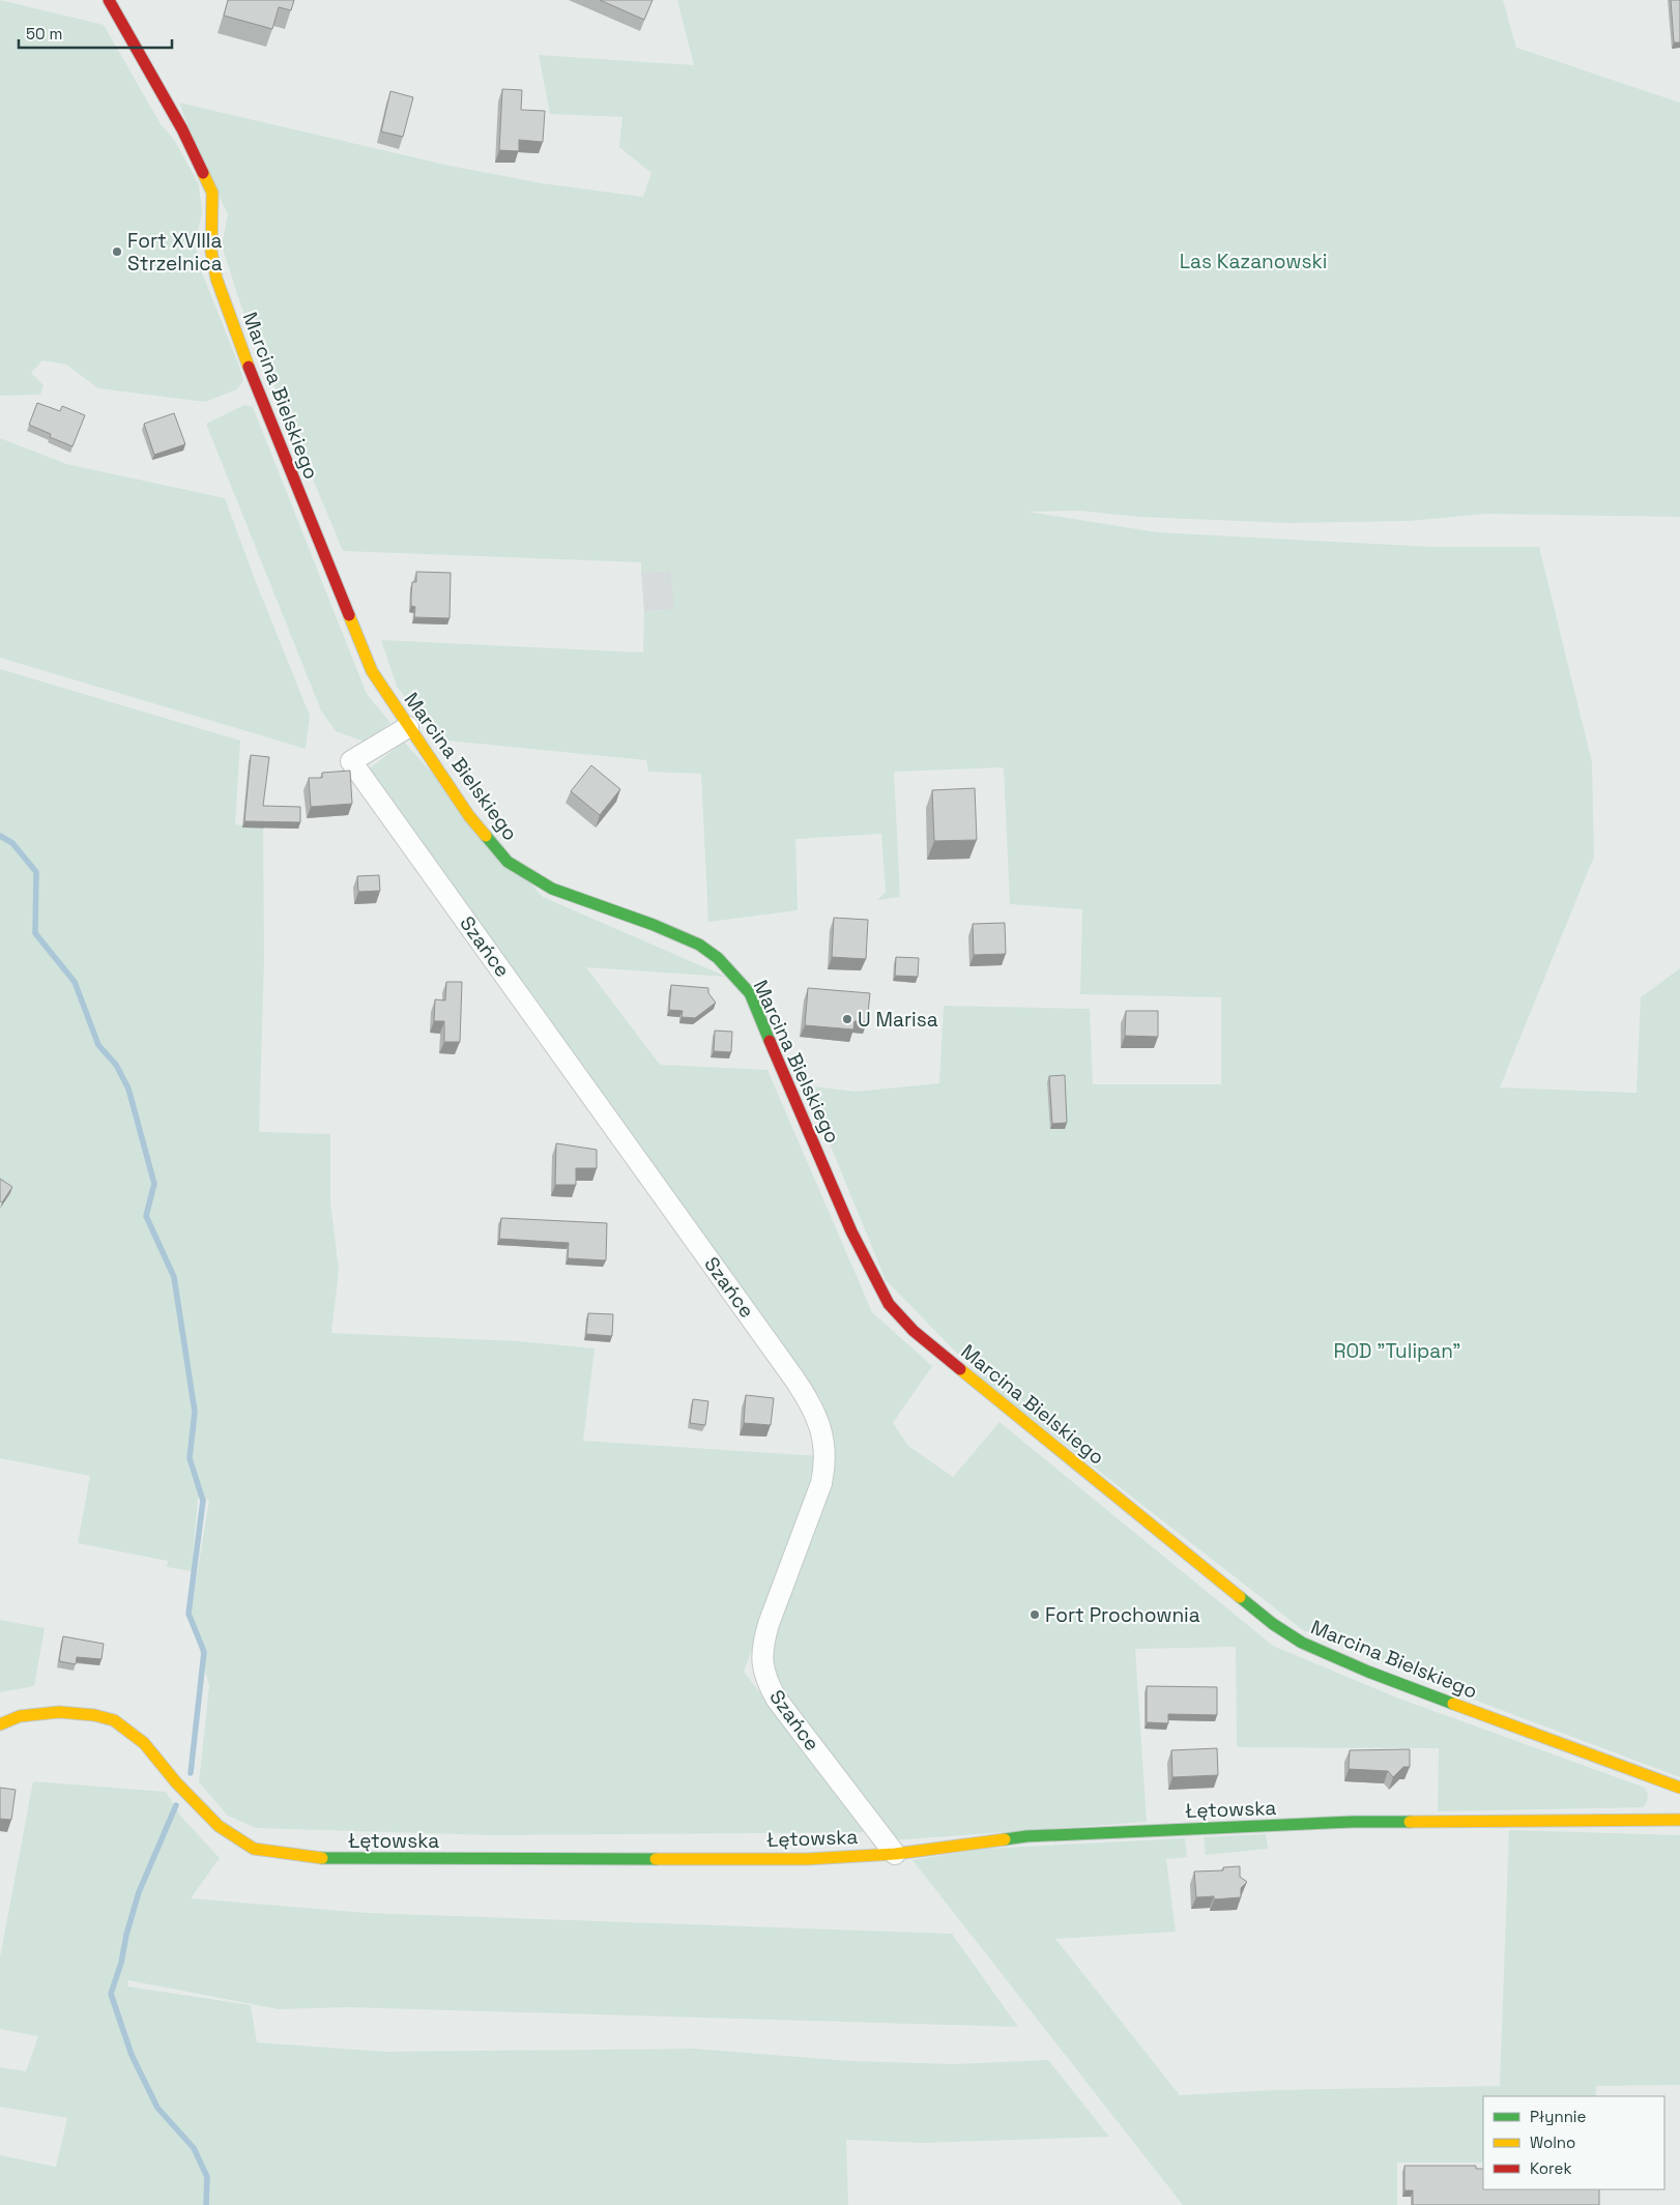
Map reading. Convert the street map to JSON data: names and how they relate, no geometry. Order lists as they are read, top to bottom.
{
  "streets": {
    "street": ["Marcina Bielskiego", "Szańce", "Łętowska"]
  },
  "crossings": [
    ["Marcina Bielskiego", "Szańce"],
    ["Szańce", "Łętowska"]
  ],
  "parks": ["Las Kazanowski", "ROD \"Tulipan\""],
  "places": ["Fort XVIIIa Strzelnica", "U Marisa", "Fort Prochownia"],
  "legend": ["Płynnie", "Wolno", "Korek"],
  "scale_bar": "50 m"
}
